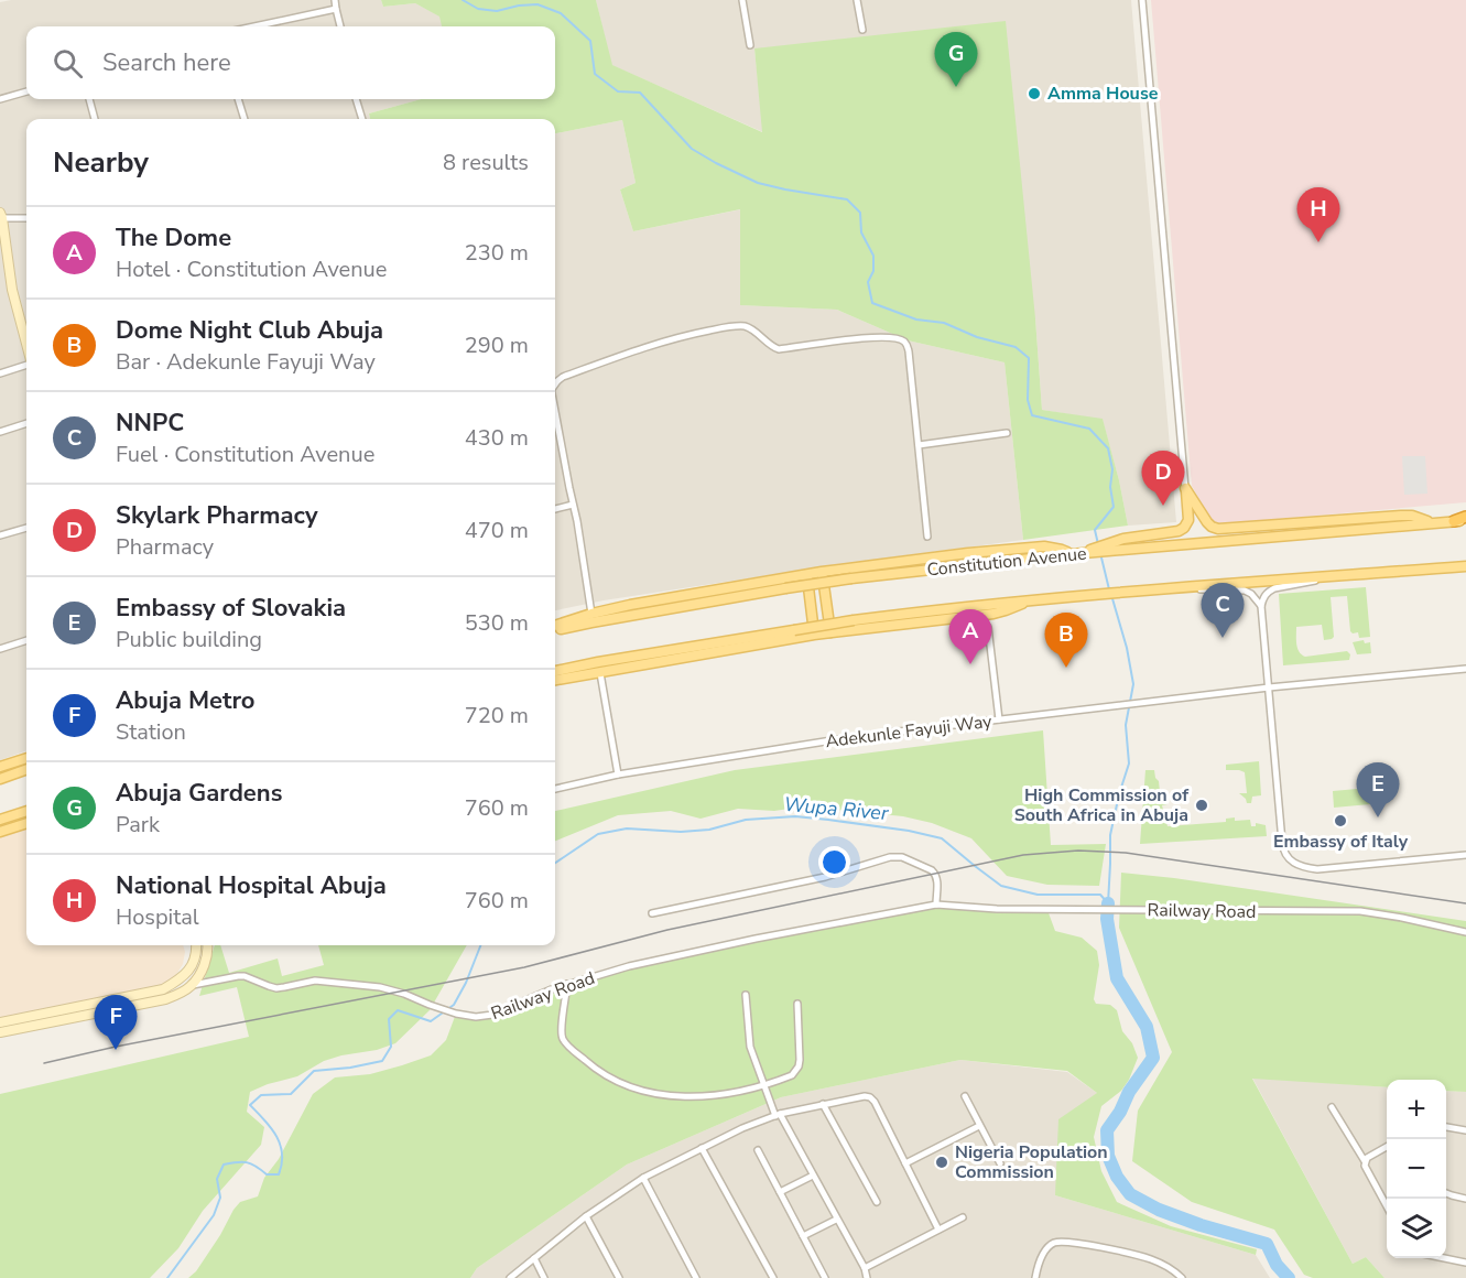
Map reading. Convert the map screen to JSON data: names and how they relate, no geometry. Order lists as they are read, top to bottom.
{
  "streets": {
    "main road": ["Constitution Avenue"],
    "street": ["Adekunle Fayuji Way", "Railway Road"]
  },
  "water": ["Wupa River"],
  "places": [
    "Amma House",
    "High Commission of South Africa in Abuja",
    "Embassy of Italy",
    "Nigeria Population Commission"
  ],
  "page": {
    "search": "Search here",
    "pins": [
      "G",
      "H",
      "D",
      "C",
      "A",
      "B",
      "E",
      "F"
    ],
    "heading": ["Nearby", "8 results"],
    "list": [
      {
        "mark": "A",
        "name": "The Dome",
        "note": "Hotel · Constitution Avenue",
        "value": "230 m"
      },
      {
        "mark": "B",
        "name": "Dome Night Club Abuja",
        "note": "Bar · Adekunle Fayuji Way",
        "value": "290 m"
      },
      {
        "mark": "C",
        "name": "NNPC",
        "note": "Fuel · Constitution Avenue",
        "value": "430 m"
      },
      {
        "mark": "D",
        "name": "Skylark Pharmacy",
        "note": "Pharmacy",
        "value": "470 m"
      },
      {
        "mark": "E",
        "name": "Embassy of Slovakia",
        "note": "Public building",
        "value": "530 m"
      },
      {
        "mark": "F",
        "name": "Abuja Metro",
        "note": "Station",
        "value": "720 m"
      },
      {
        "mark": "G",
        "name": "Abuja Gardens",
        "note": "Park",
        "value": "760 m"
      },
      {
        "mark": "H",
        "name": "National Hospital Abuja",
        "note": "Hospital",
        "value": "760 m"
      }
    ],
    "map_buttons": ["+", "−"]
  }
}
